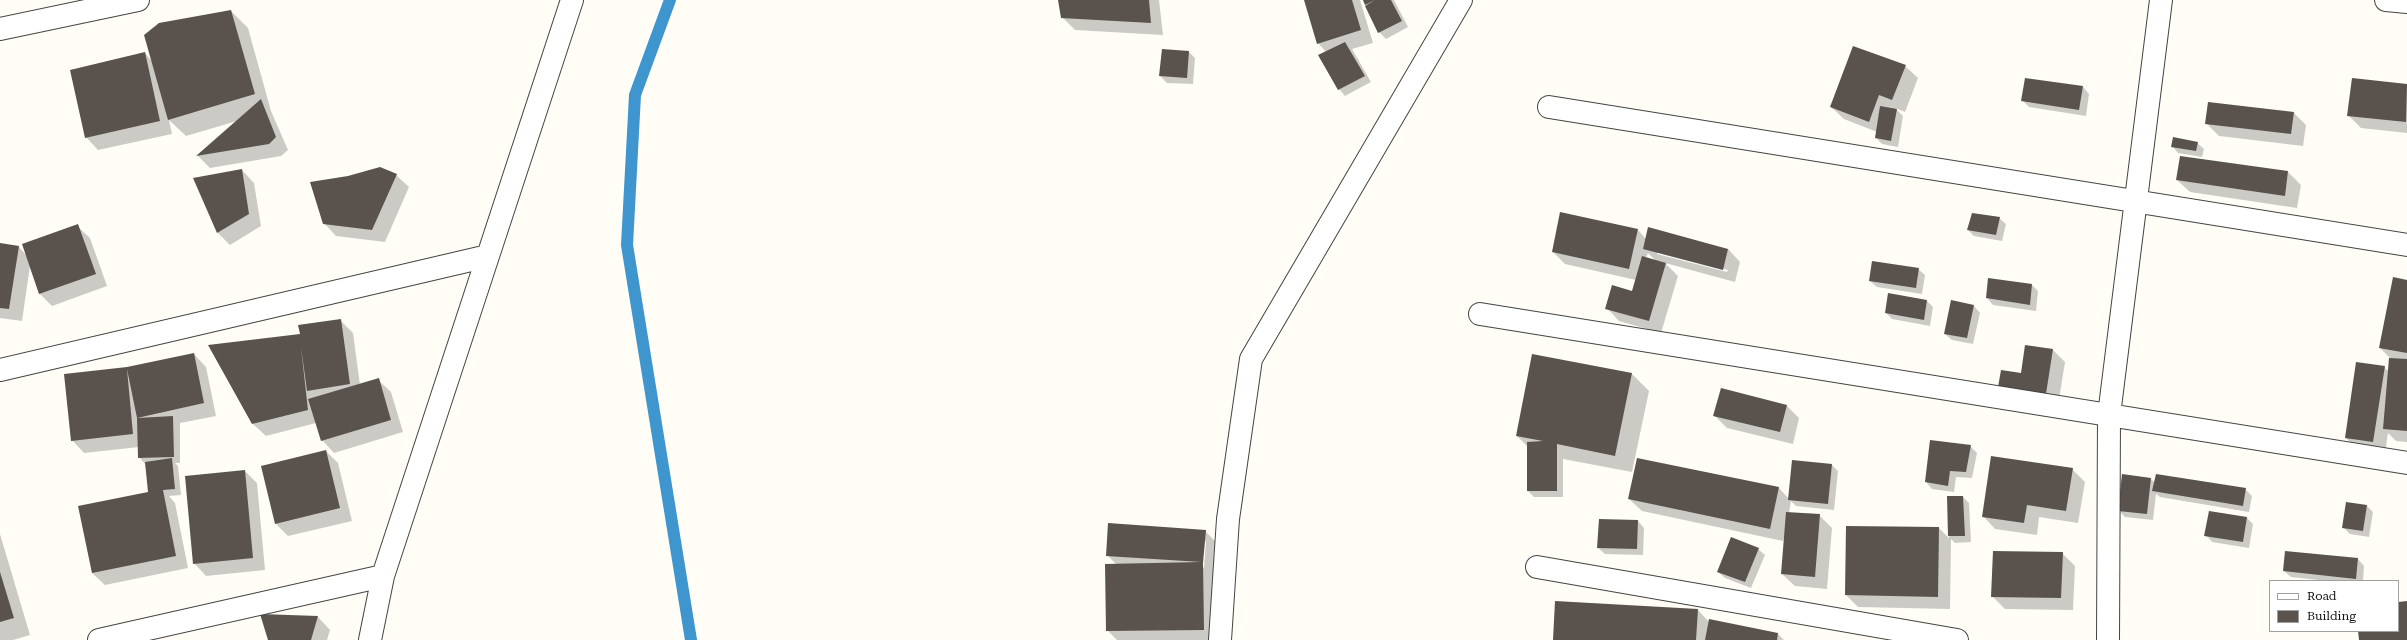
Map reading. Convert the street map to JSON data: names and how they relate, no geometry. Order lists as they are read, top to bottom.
{
  "legend": ["Road", "Building"]
}
